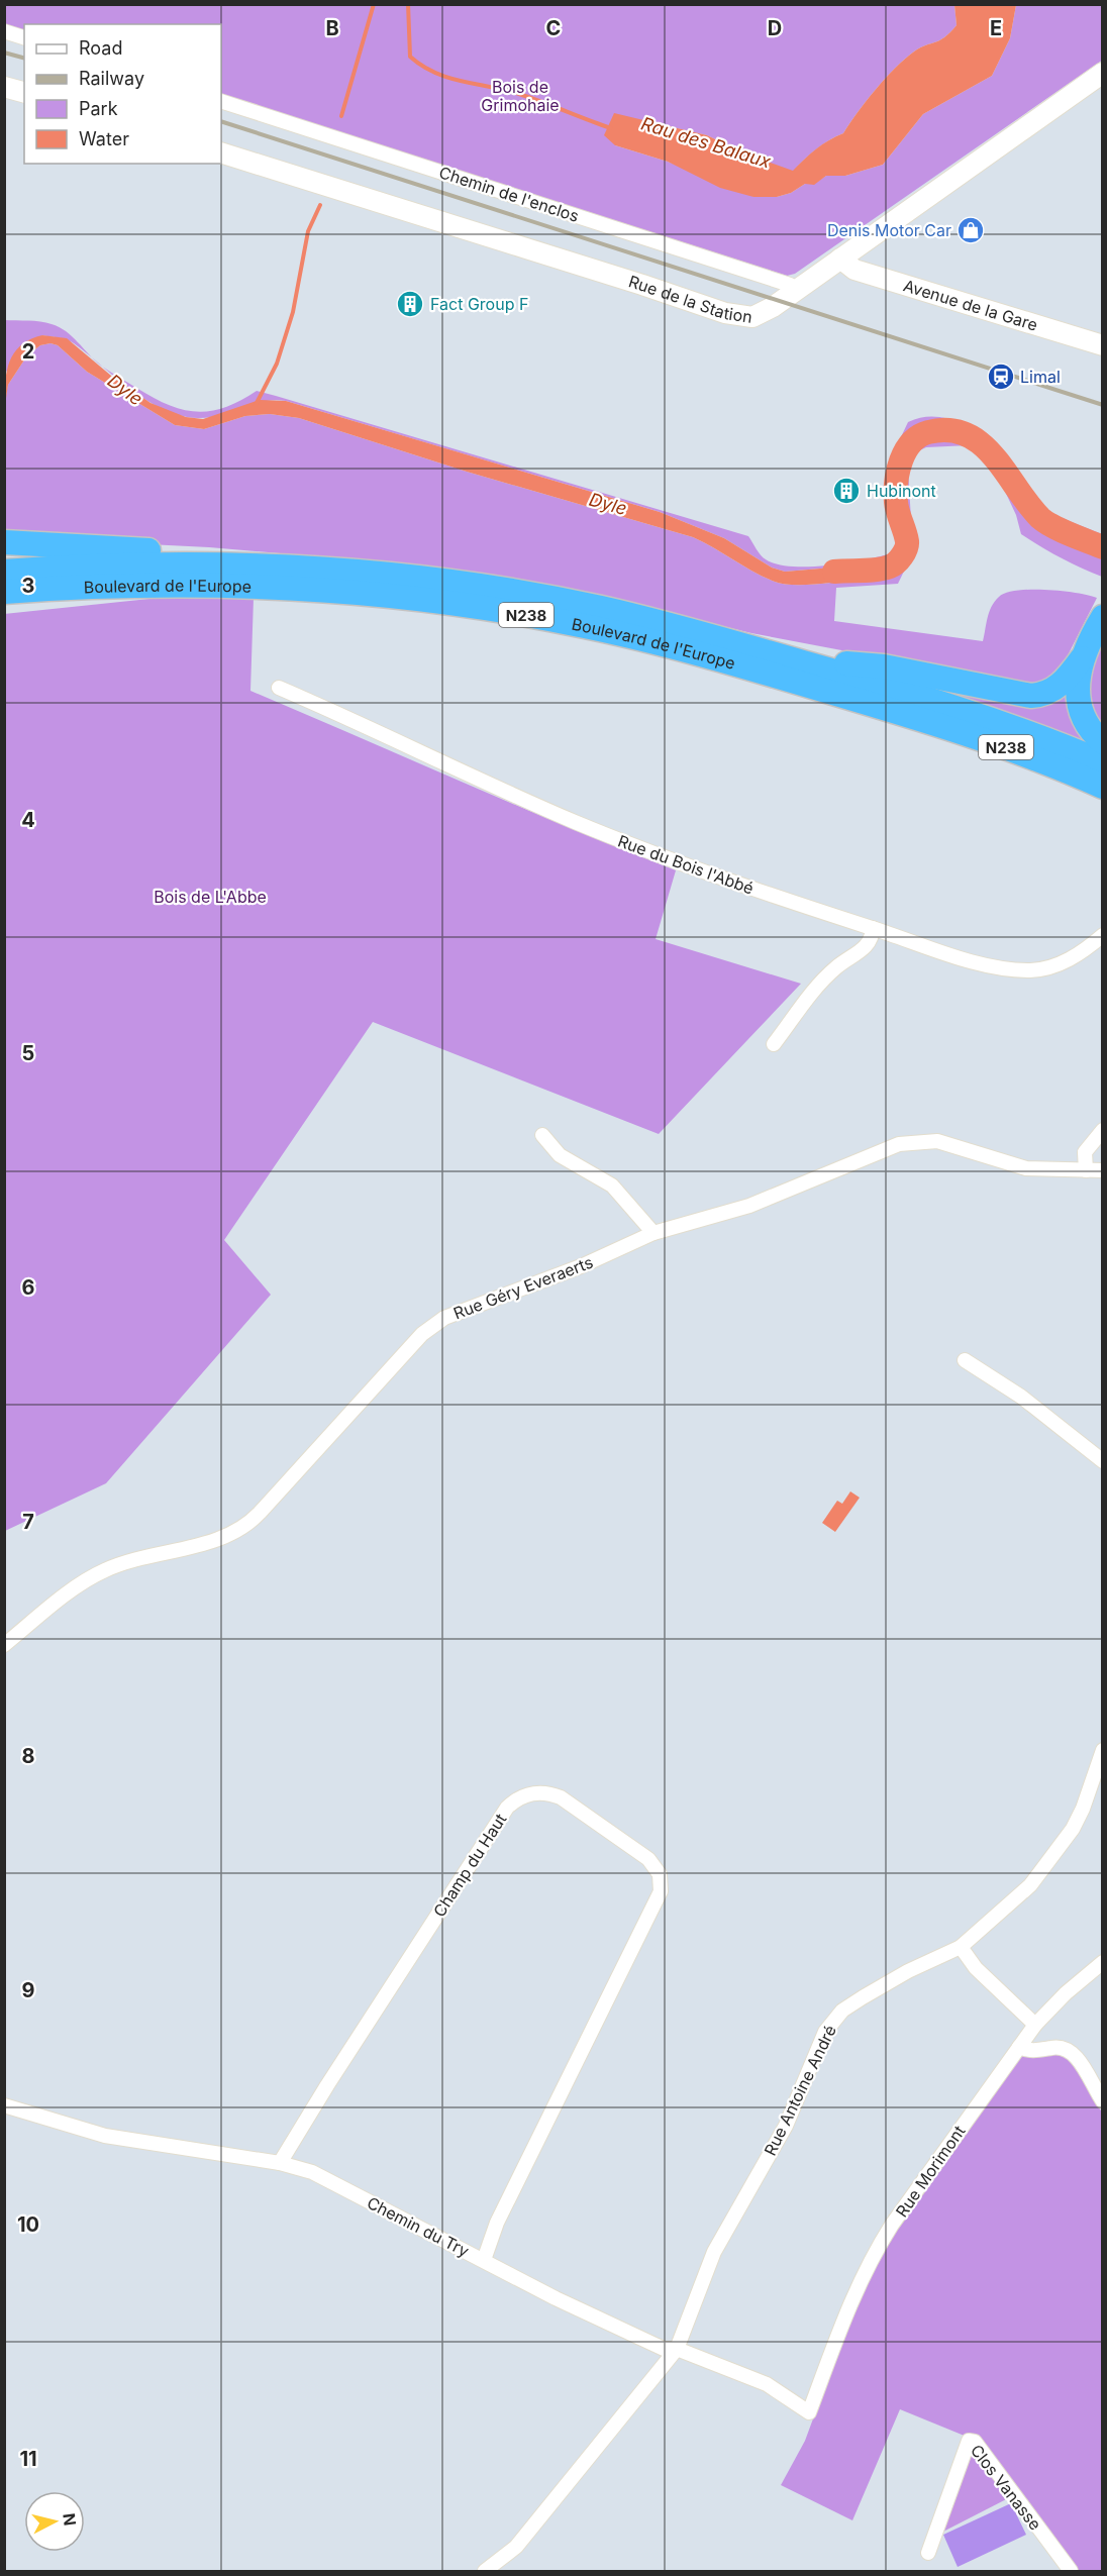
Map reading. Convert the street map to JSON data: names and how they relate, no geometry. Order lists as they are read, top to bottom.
{
  "streets": {
    "highway": ["Boulevard de l'Europe", "N238"],
    "main road": ["Rue de la Station", "Avenue de la Gare"],
    "street": [
      "Chemin de l'enclos",
      "Rue du Bois l'Abbé",
      "Rue Géry Everaerts",
      "Champ du Haut",
      "Rue Antoine André",
      "Rue Morimont",
      "Chemin du Try",
      "Clos Vanasse"
    ]
  },
  "crossings": [
    ["Chemin de l'enclos", "Rue de la Station"],
    ["Rue de la Station", "Avenue de la Gare"],
    ["Champ du Haut", "Chemin du Try"],
    ["Rue Antoine André", "Chemin du Try"],
    ["Rue Morimont", "Chemin du Try"]
  ],
  "water": ["Rau des Balaux", "Dyle"],
  "parks": ["Bois de Grimohaie", "Bois de L'Abbe"],
  "places": {
    "shop": ["Denis Motor Car"],
    "building": ["Fact Group F", "Hubinont"],
    "station": ["Limal"]
  },
  "legend": [
    "Road",
    "Railway",
    "Park",
    "Water"
  ],
  "north": "right",
  "grid": {
    "columns": [
      "B",
      "C",
      "D",
      "E"
    ],
    "rows": [
      "2",
      "3",
      "4",
      "5",
      "6",
      "7",
      "8",
      "9",
      "10",
      "11"
    ]
  }
}
